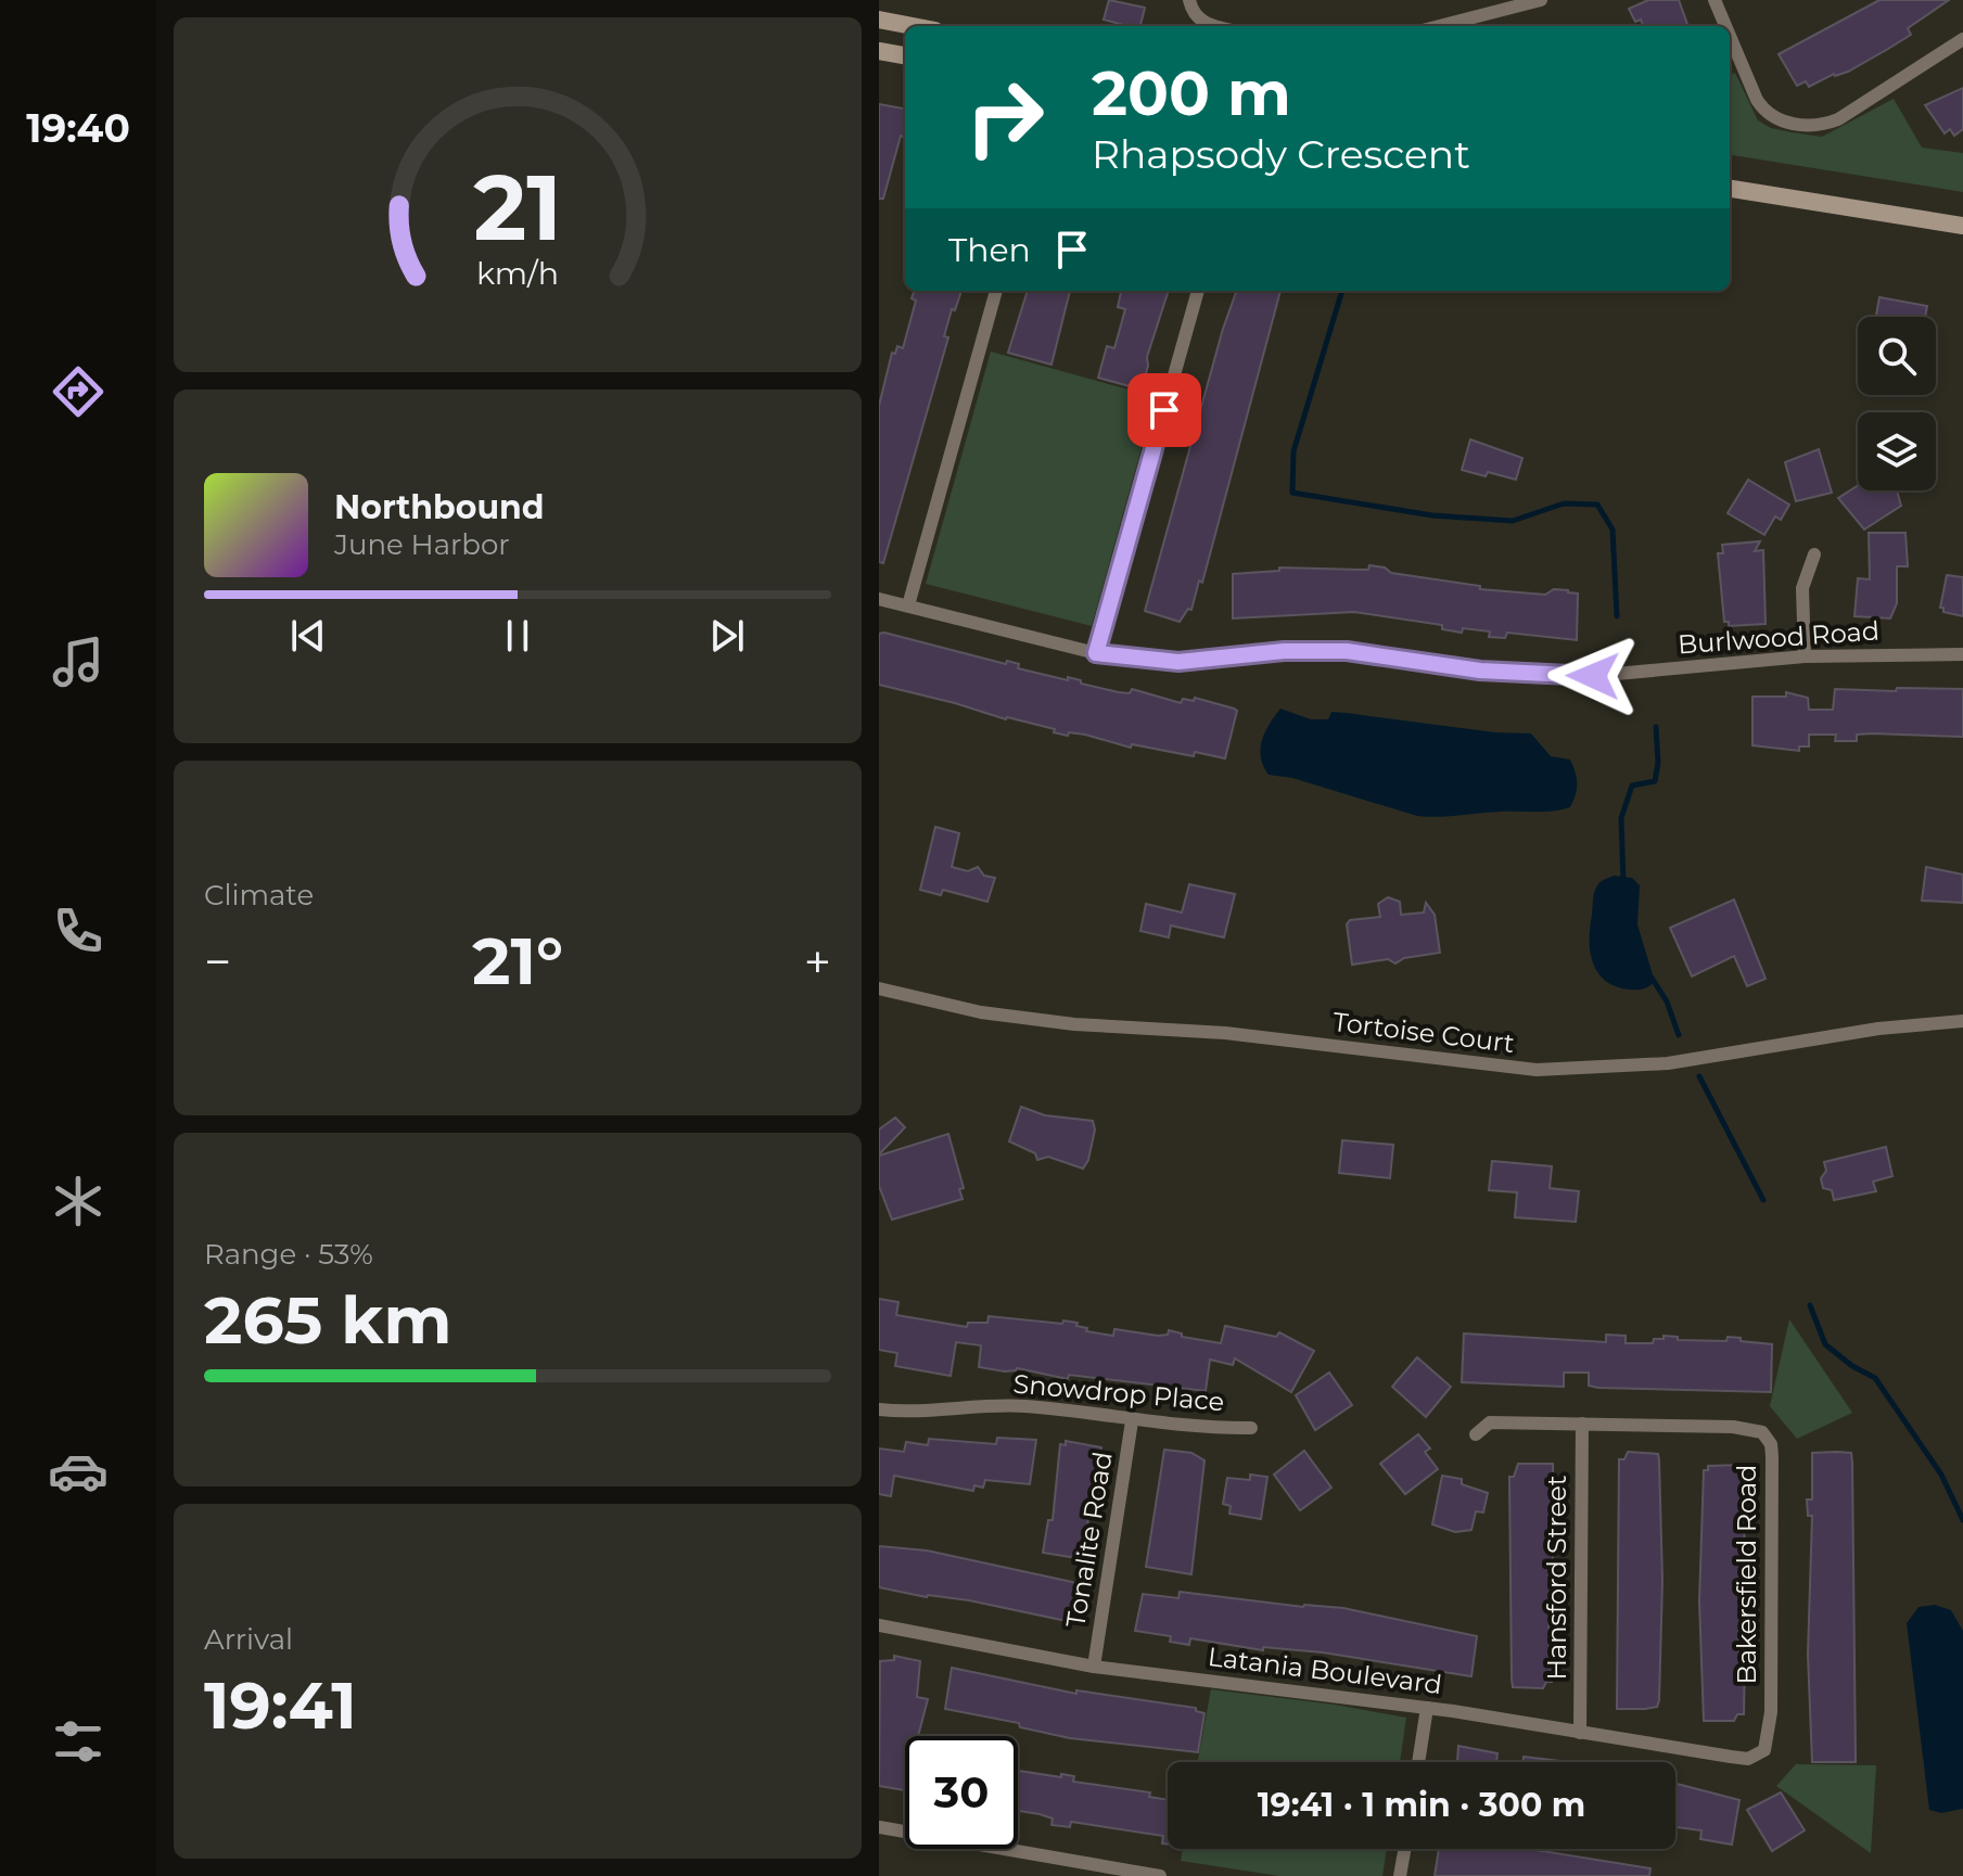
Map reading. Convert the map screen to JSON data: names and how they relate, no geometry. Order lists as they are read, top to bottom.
{
  "streets": {
    "street": [
      "Burlwood Road",
      "Tortoise Court",
      "Snowdrop Place",
      "Tonalite Road",
      "Bakersfield Road",
      "Hansford Street",
      "Latania Boulevard"
    ]
  },
  "crossings": [
    ["Snowdrop Place", "Tonalite Road"],
    ["Tonalite Road", "Latania Boulevard"],
    ["Bakersfield Road", "Hansford Street"],
    ["Bakersfield Road", "Latania Boulevard"],
    ["Hansford Street", "Latania Boulevard"]
  ],
  "page": {
    "tabs": "19:40",
    "turn": ["200 m", "Rhapsody Crescent"],
    "then": "Then",
    "song": ["Northbound", "June Harbor"],
    "tile": [
      "Climate",
      ["Range · 53%", "265 km"],
      ["Arrival", "19:41"]
    ],
    "heat": ["−", "21°", "+"],
    "limit": "30",
    "trip": "19:41 · 1 min · 300 m",
    "gauge": ["21", "km/h"]
  }
}
